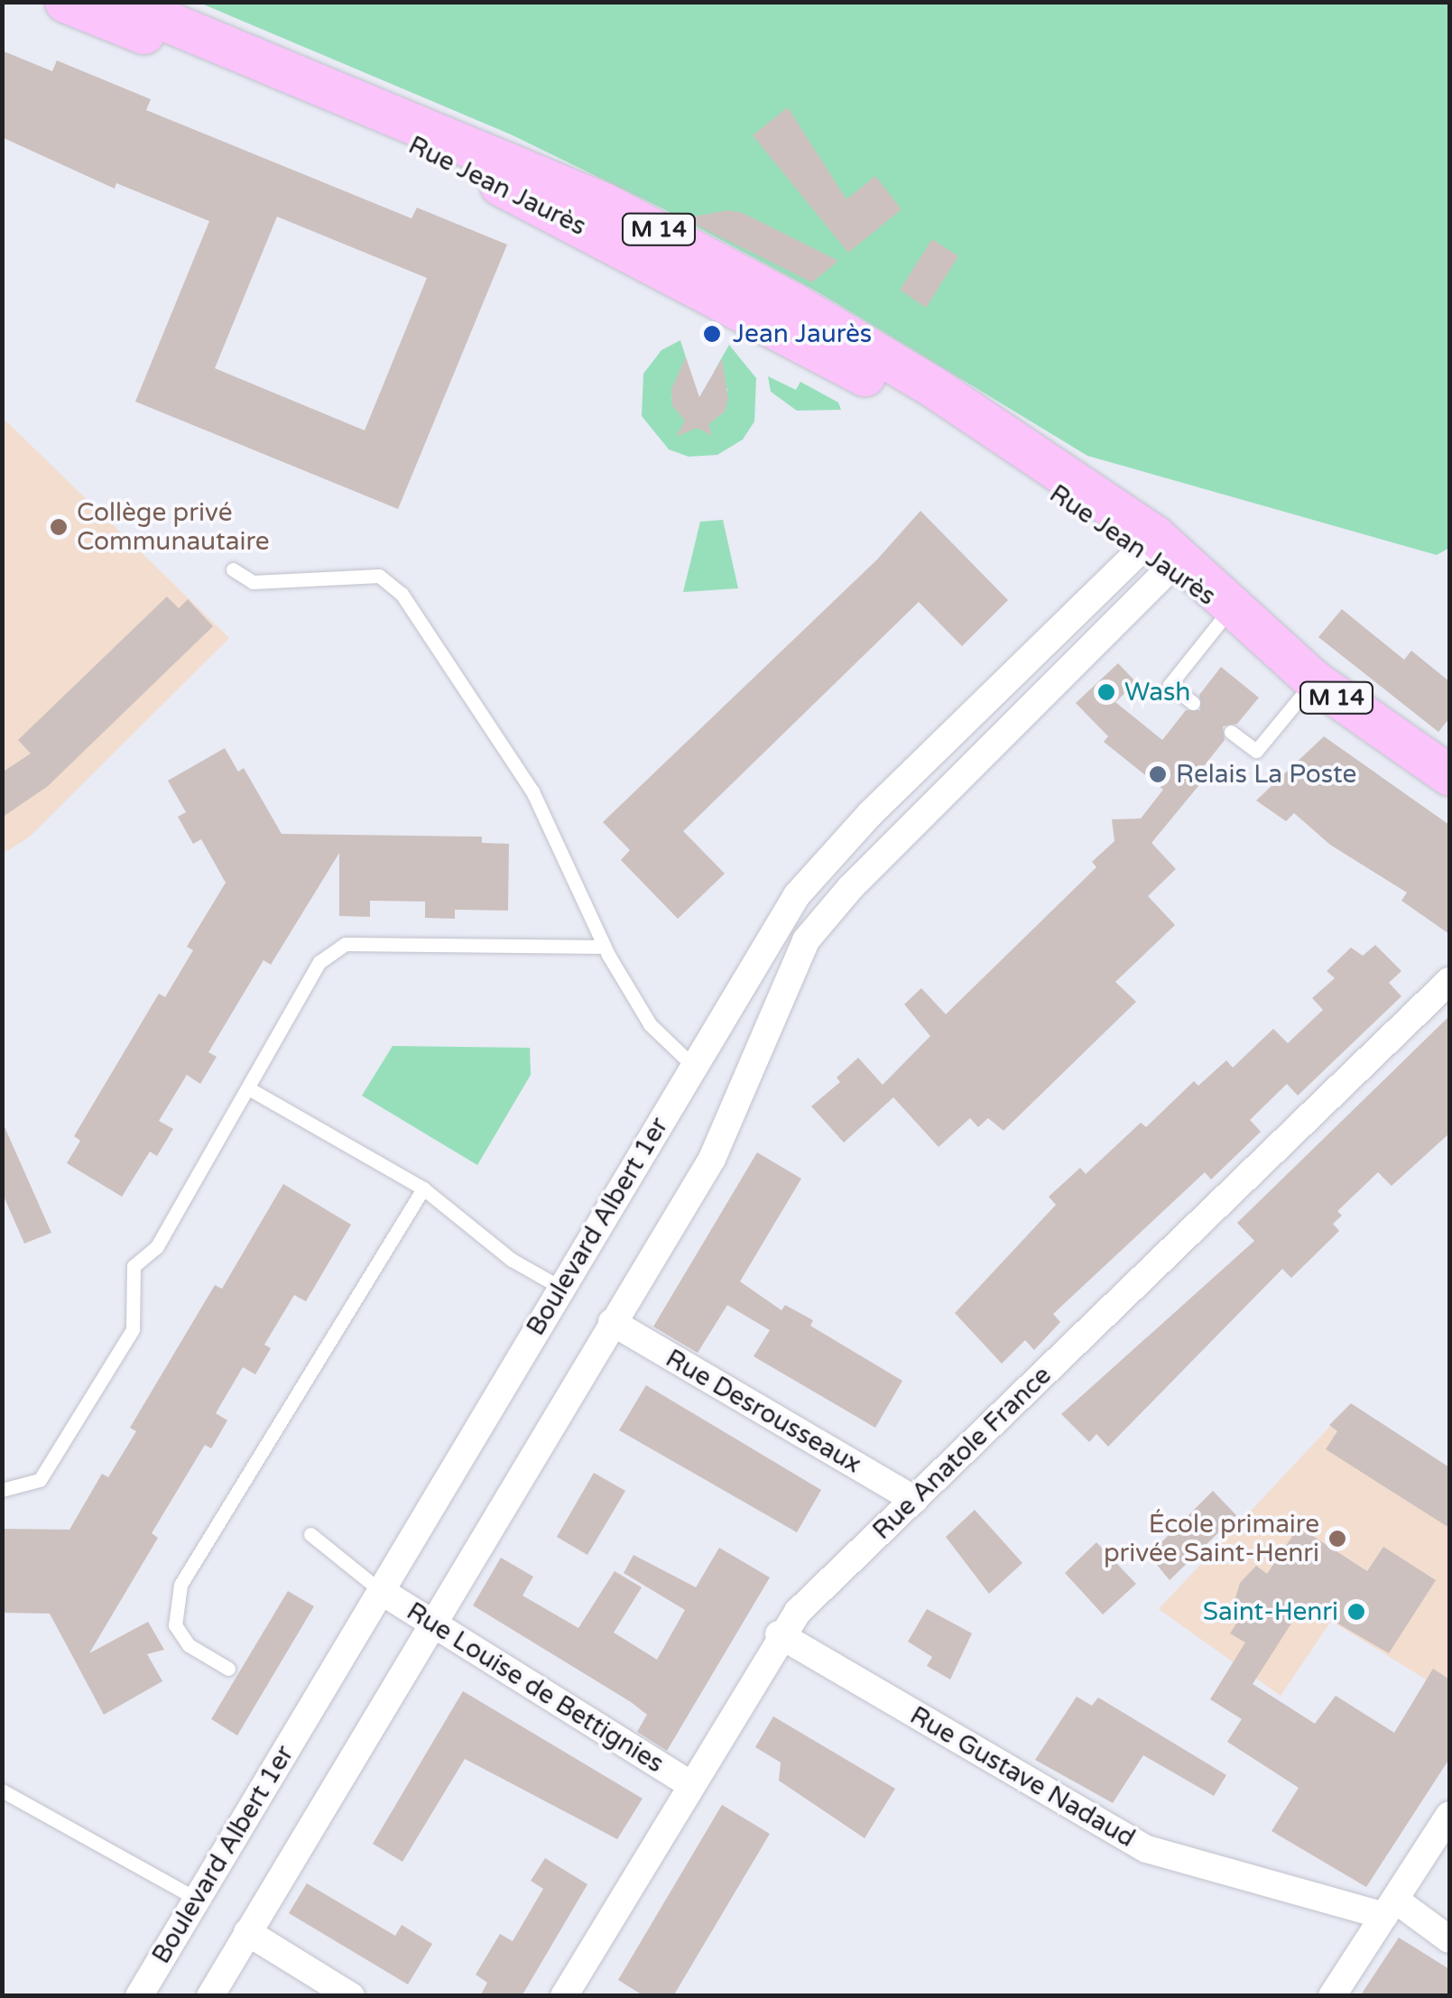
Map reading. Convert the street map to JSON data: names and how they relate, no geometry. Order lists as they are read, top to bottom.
{
  "streets": {
    "main road": ["Rue Jean Jaurès", "M 14"],
    "street": [
      "Boulevard Albert 1er",
      "Rue Desrousseaux",
      "Rue Anatole France",
      "Rue Louise de Bettignies",
      "Rue Gustave Nadaud"
    ]
  },
  "crossings": [
    ["Rue Jean Jaurès", "Boulevard Albert 1er"],
    ["Boulevard Albert 1er", "Rue Louise de Bettignies"],
    ["Rue Desrousseaux", "Rue Anatole France"],
    ["Rue Anatole France", "Rue Louise de Bettignies"],
    ["Rue Anatole France", "Rue Gustave Nadaud"]
  ],
  "places": [
    "Jean Jaurès",
    "Collège privé Communautaire",
    "Wash",
    "Relais La Poste",
    "École primaire privée Saint-Henri",
    "Saint-Henri"
  ]
}
